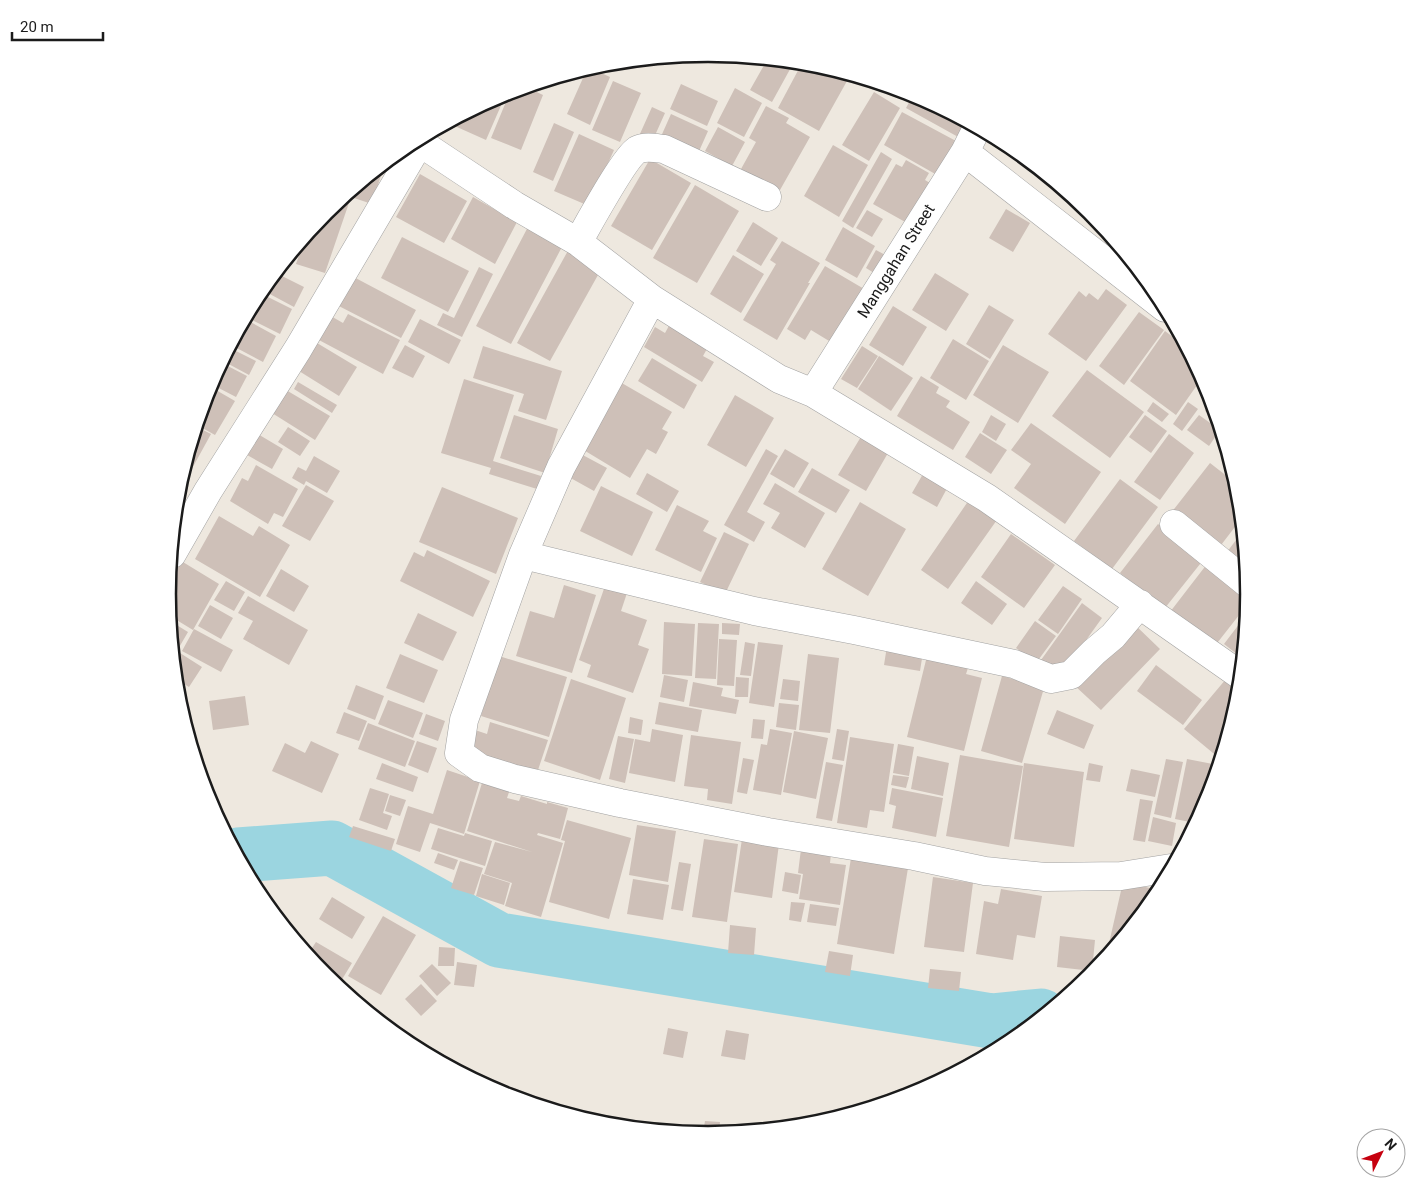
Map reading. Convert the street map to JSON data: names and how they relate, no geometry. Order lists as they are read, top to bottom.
{
  "streets": {
    "street": ["Manggahan Street"]
  },
  "scale_bar": "20 m",
  "north": "top right"
}
